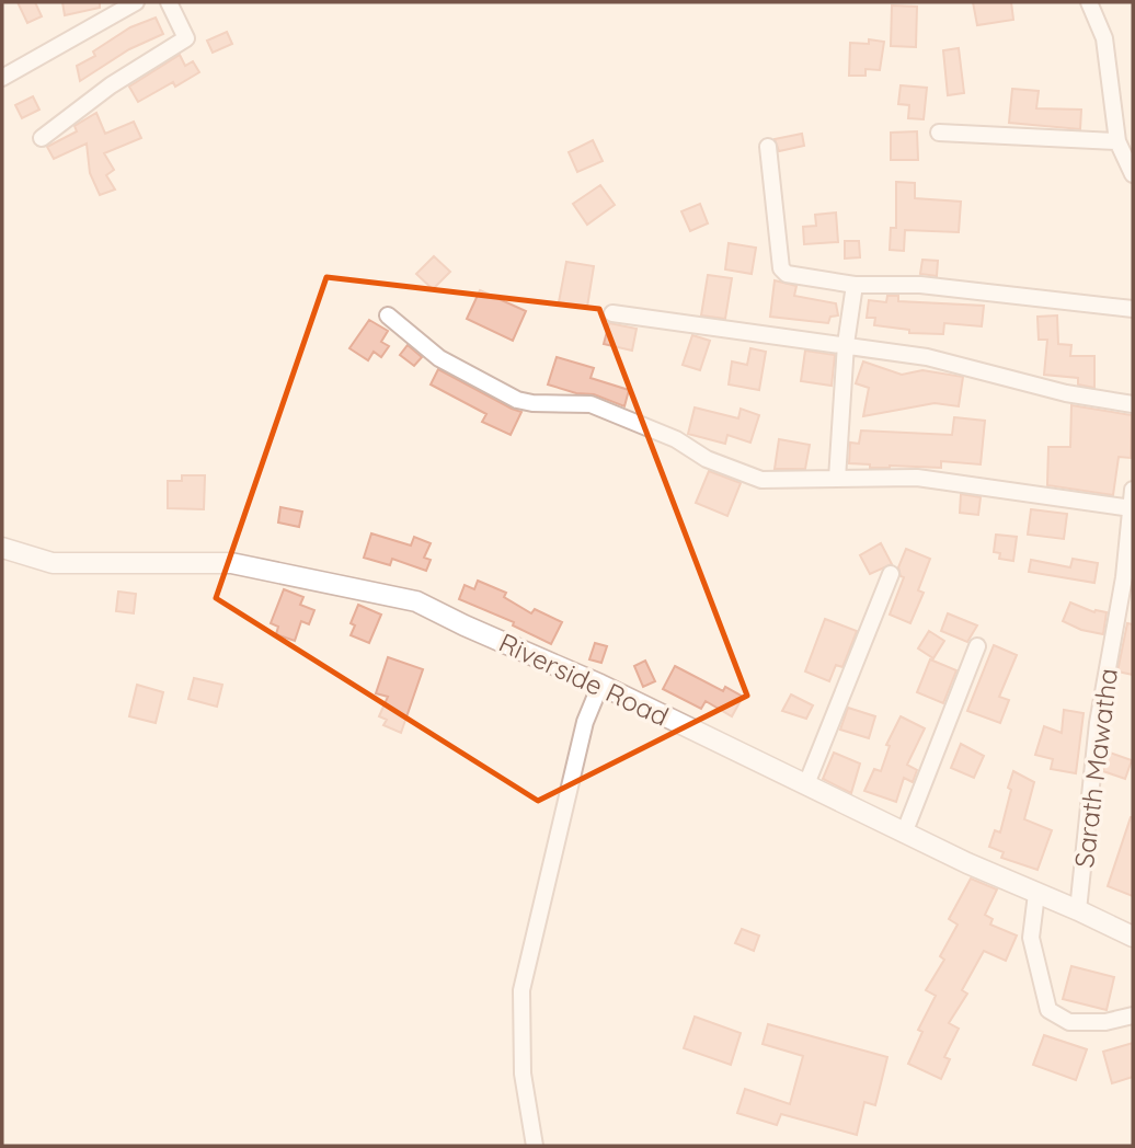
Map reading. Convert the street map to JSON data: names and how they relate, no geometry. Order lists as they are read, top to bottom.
{
  "streets": {
    "street": ["Riverside Road", "Sarath Mawatha"]
  },
  "crossings": [
    ["Riverside Road", "Sarath Mawatha"]
  ]
}
